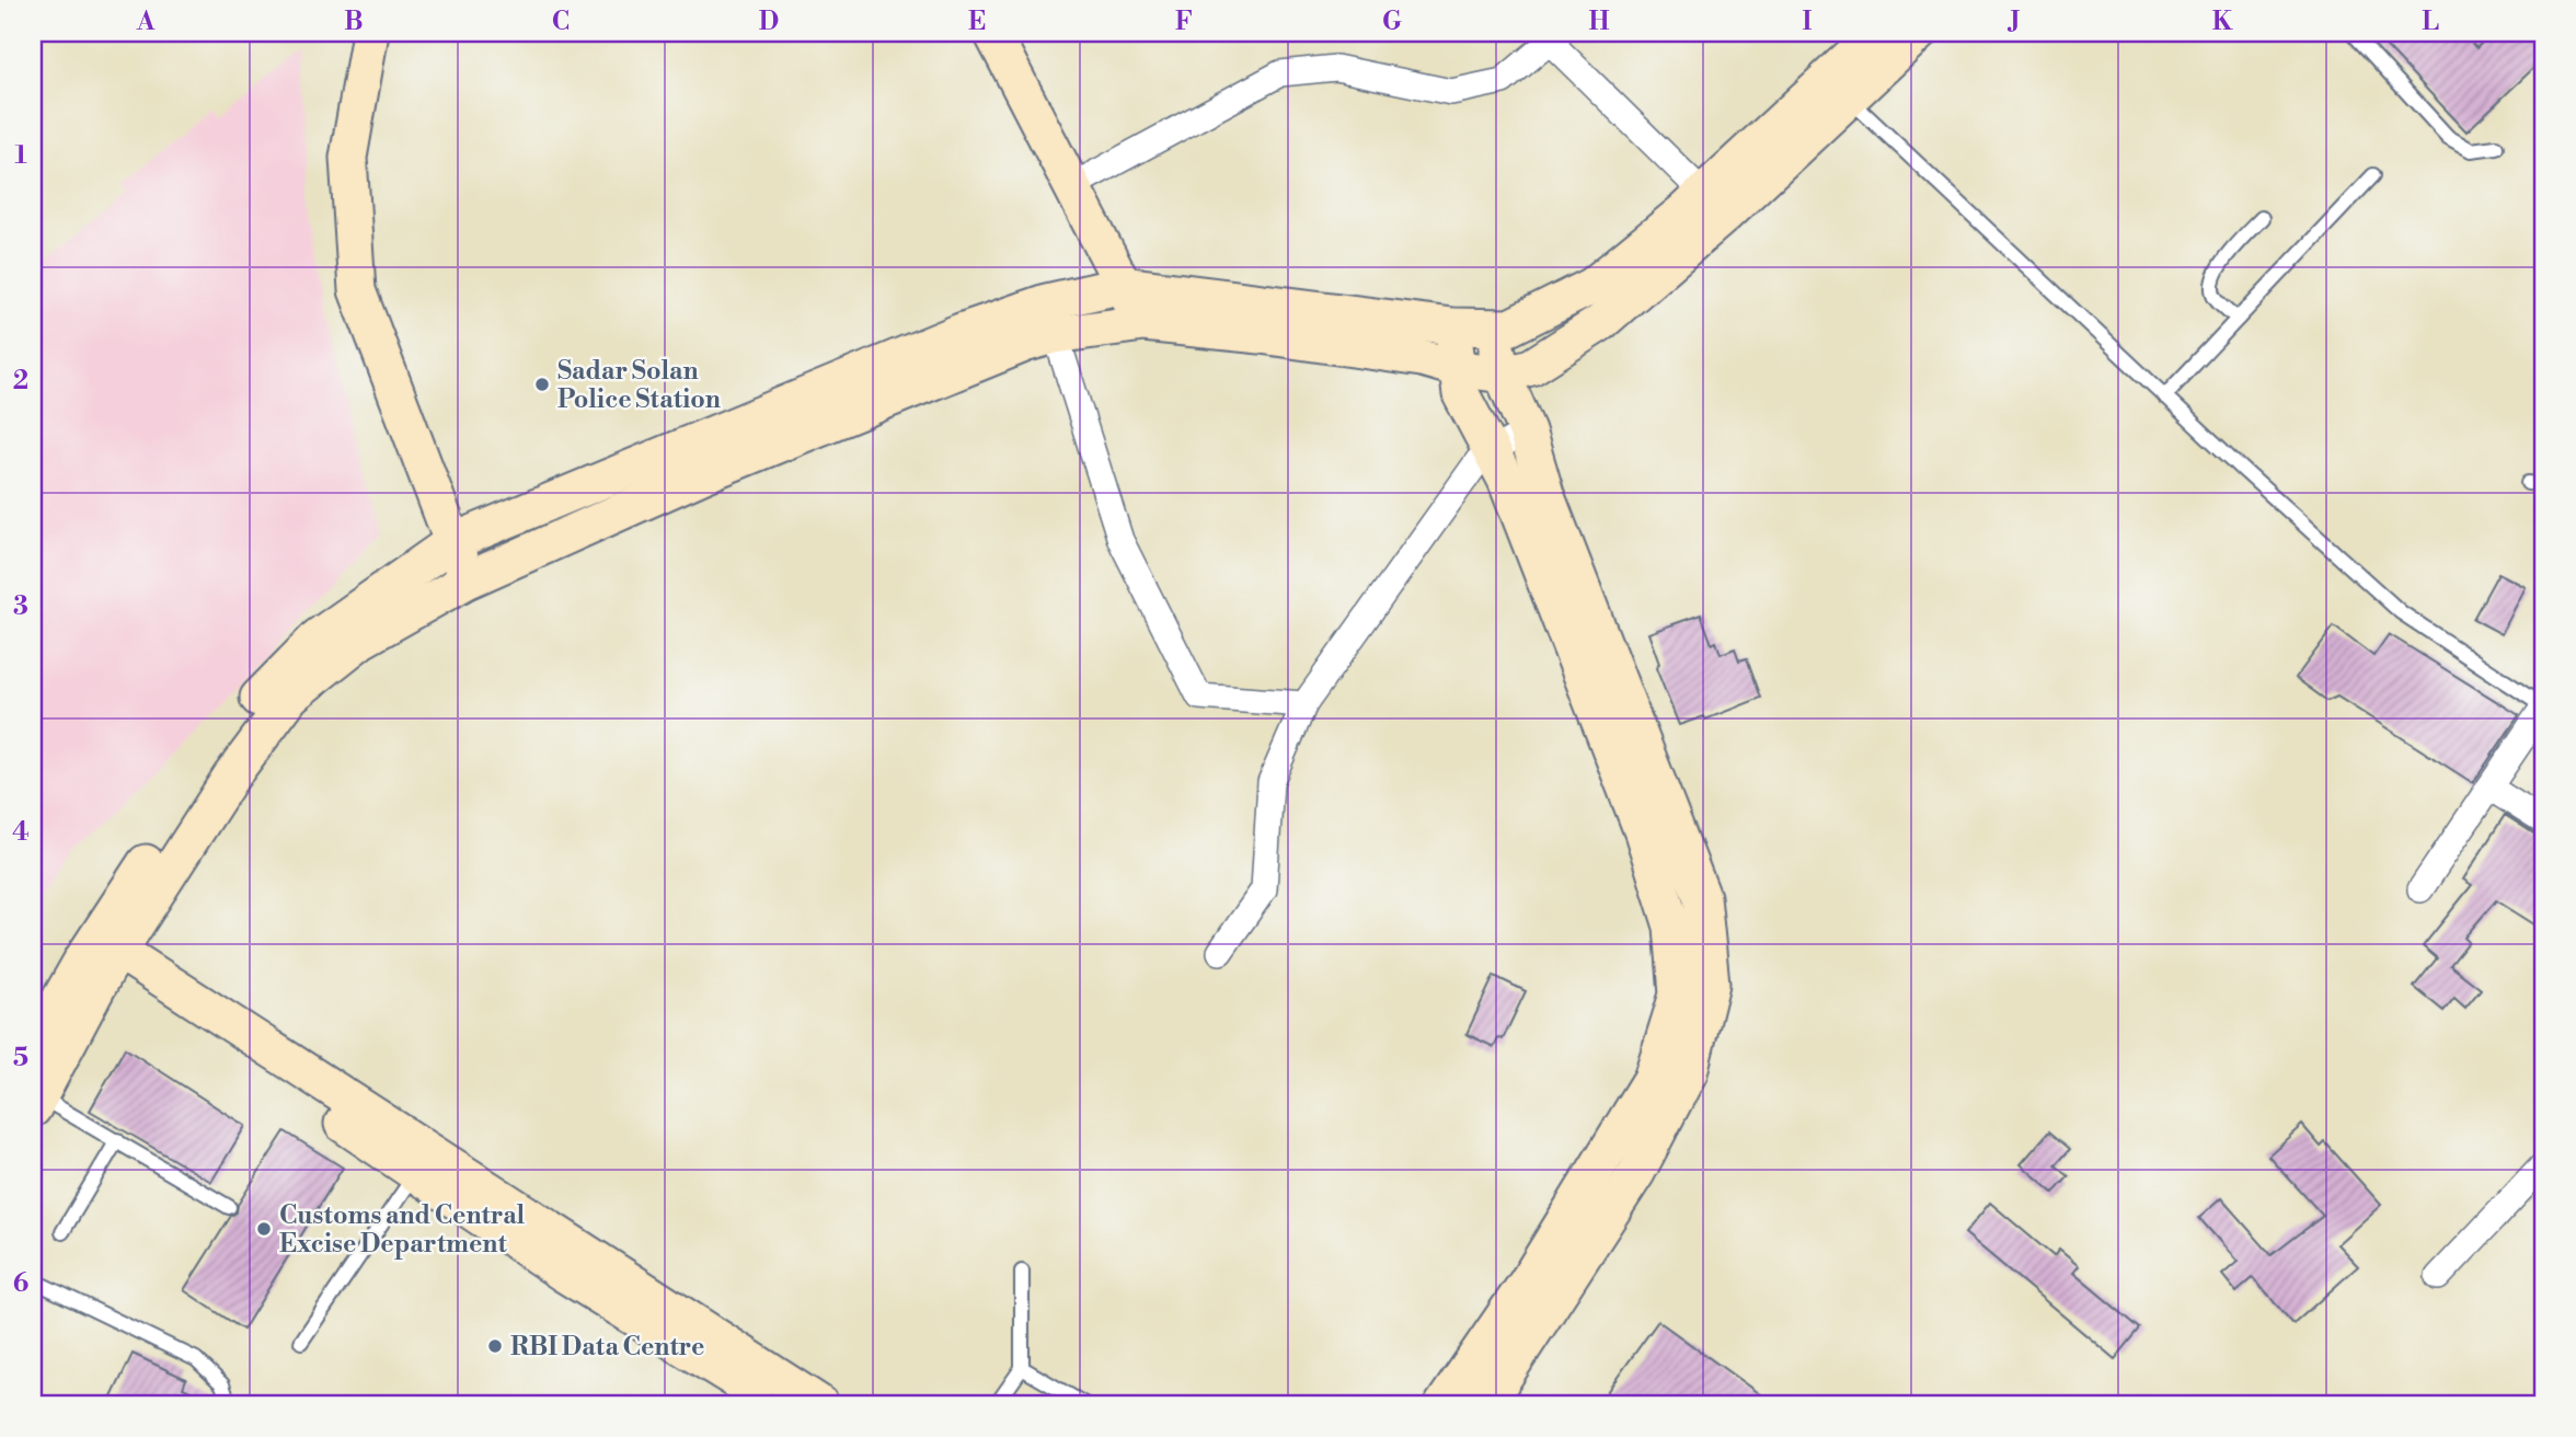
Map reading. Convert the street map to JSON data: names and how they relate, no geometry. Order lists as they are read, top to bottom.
{
  "places": ["Sadar Solan Police Station", "Customs and Central Excise Department", "RBI Data Centre"],
  "grid": {
    "columns": [
      "A",
      "B",
      "C",
      "D",
      "E",
      "F",
      "G",
      "H",
      "I",
      "J",
      "K",
      "L"
    ],
    "rows": [
      "1",
      "2",
      "3",
      "4",
      "5",
      "6"
    ]
  }
}
